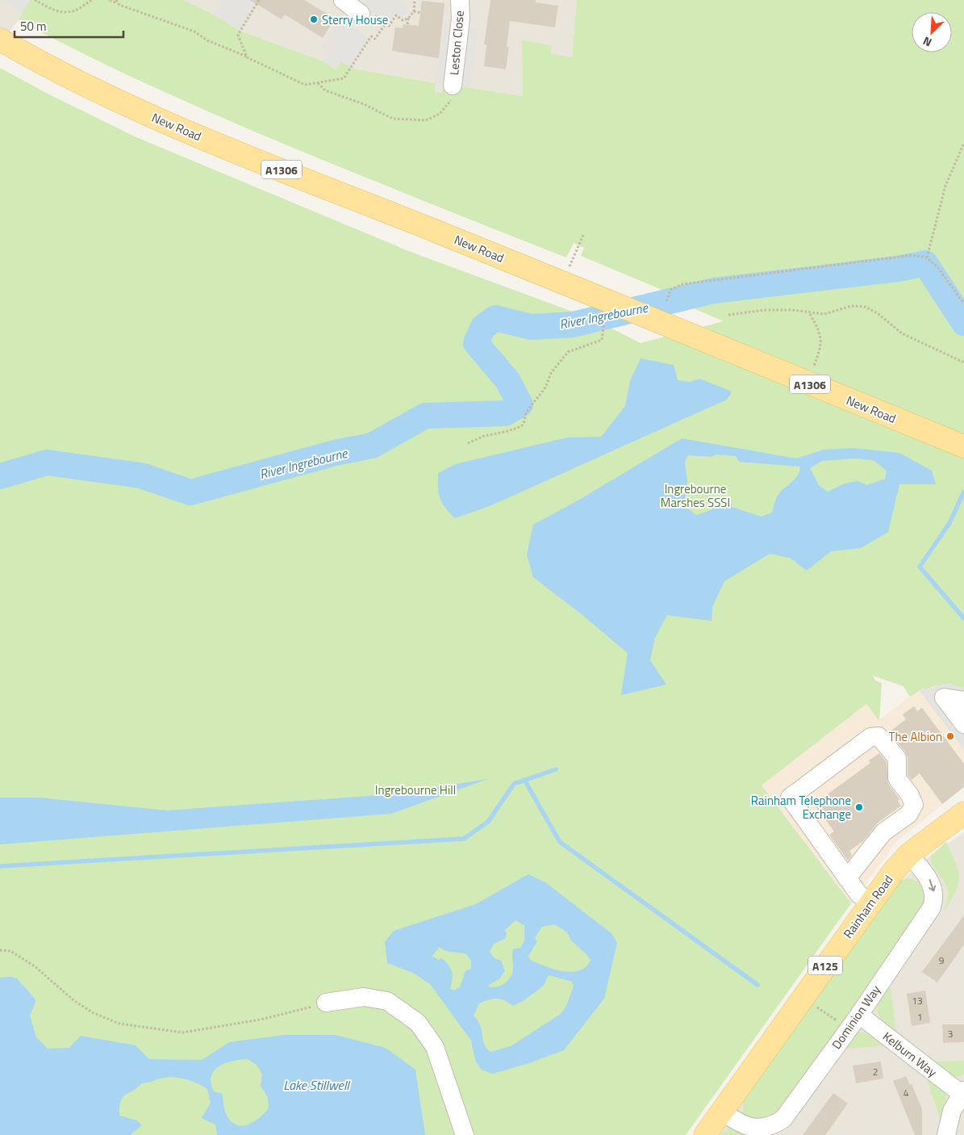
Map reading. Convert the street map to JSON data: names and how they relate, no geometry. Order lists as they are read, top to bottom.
{
  "streets": {
    "main road": [
      "New Road",
      "A1306",
      "Rainham Road",
      "A125"
    ],
    "street": ["Leston Close", "Dominion Way", "Kelburn Way"]
  },
  "crossings": [
    ["Rainham Road", "Dominion Way"],
    ["Dominion Way", "Kelburn Way"]
  ],
  "one_way": ["Dominion Way"],
  "water": ["River Ingrebourne", "Lake Stillwell"],
  "parks": ["Ingrebourne Marshes SSSI", "Ingrebourne Hill"],
  "places": ["Sterry House", "The Albion", "Rainham Telephone Exchange"],
  "house_numbers": [
    "9",
    "13",
    "1",
    "3",
    "2",
    "4"
  ],
  "scale_bar": "50 m",
  "north": "bottom left"
}
